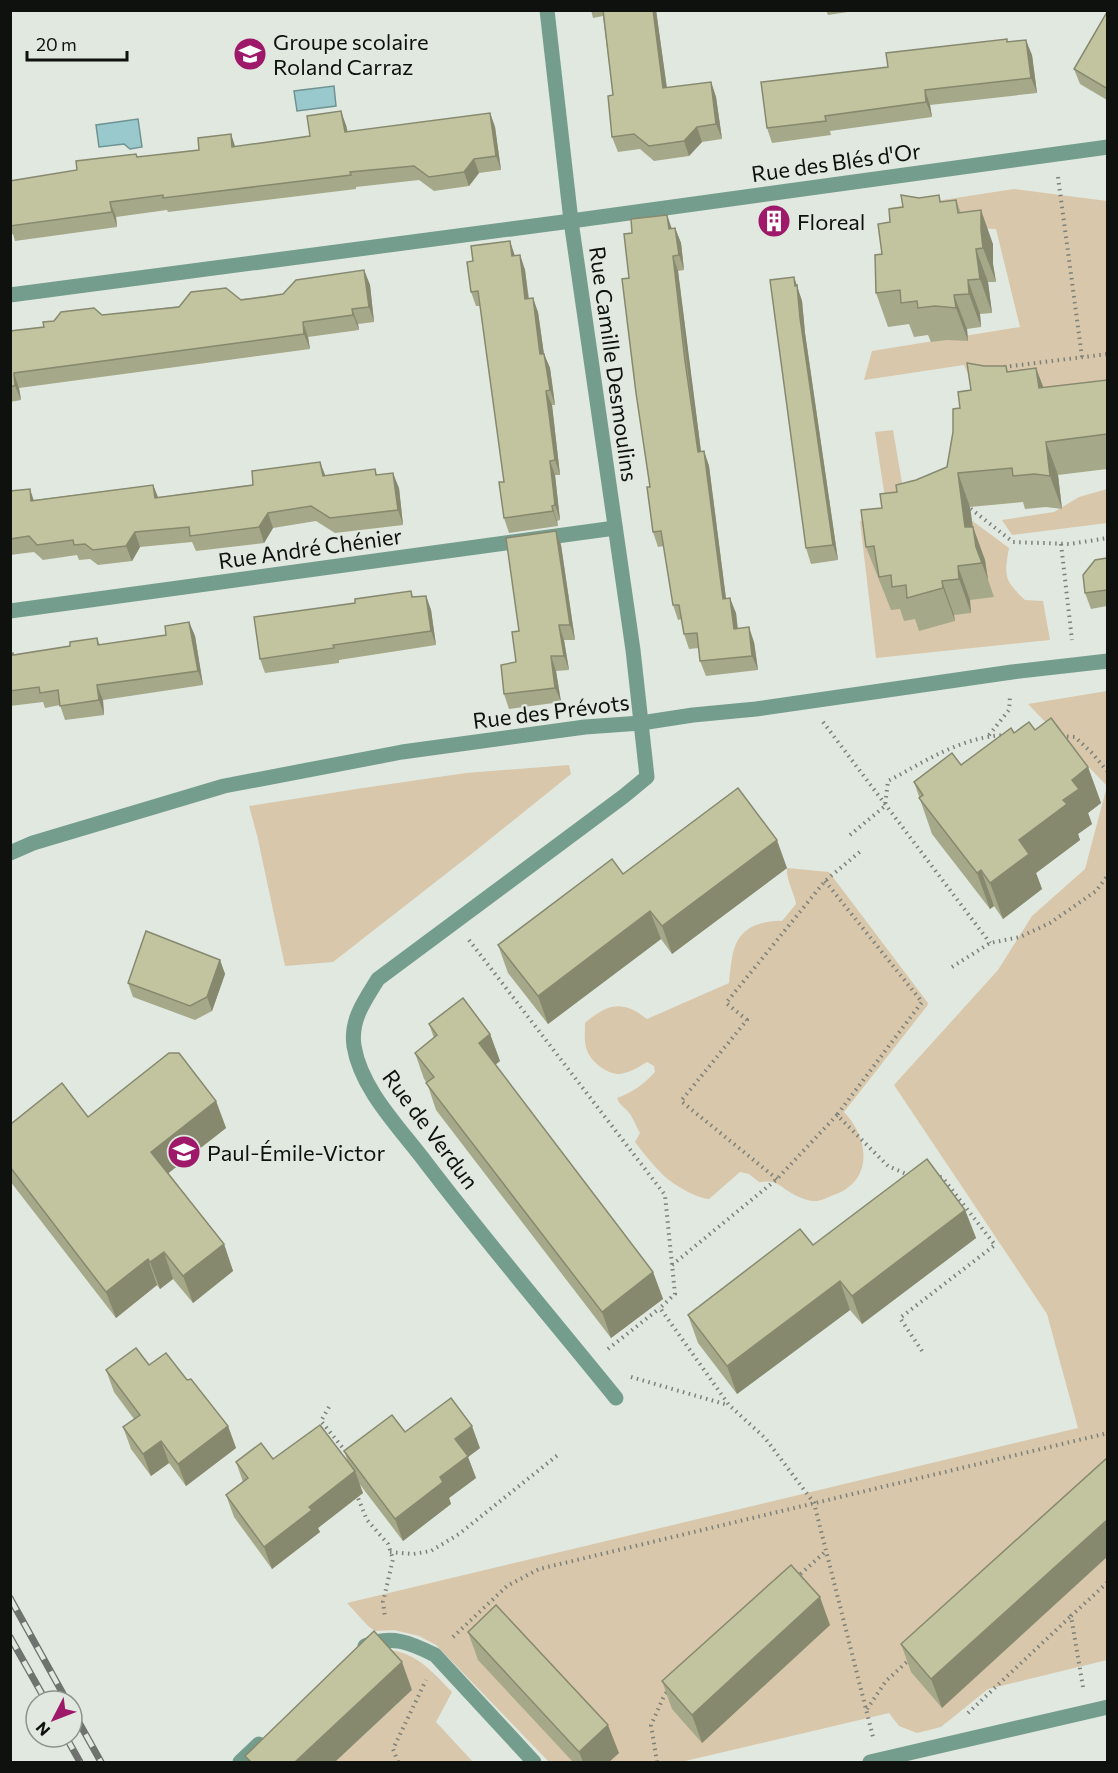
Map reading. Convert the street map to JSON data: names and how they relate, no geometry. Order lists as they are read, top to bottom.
{
  "streets": {
    "street": [
      "Rue des Blés d'Or",
      "Rue Camille Desmoulins",
      "Rue André Chénier",
      "Rue des Prévots",
      "Rue de Verdun"
    ]
  },
  "crossings": [
    ["Rue des Blés d'Or", "Rue Camille Desmoulins"],
    ["Rue Camille Desmoulins", "Rue André Chénier"],
    ["Rue Camille Desmoulins", "Rue des Prévots"],
    ["Rue Camille Desmoulins", "Rue de Verdun"],
    ["Rue des Prévots", "Rue de Verdun"]
  ],
  "places": {
    "school or university": ["Groupe scolaire Roland Carraz", "Paul-Émile-Victor"],
    "building": ["Floreal"]
  },
  "scale_bar": "20 m",
  "north": "bottom left"
}
